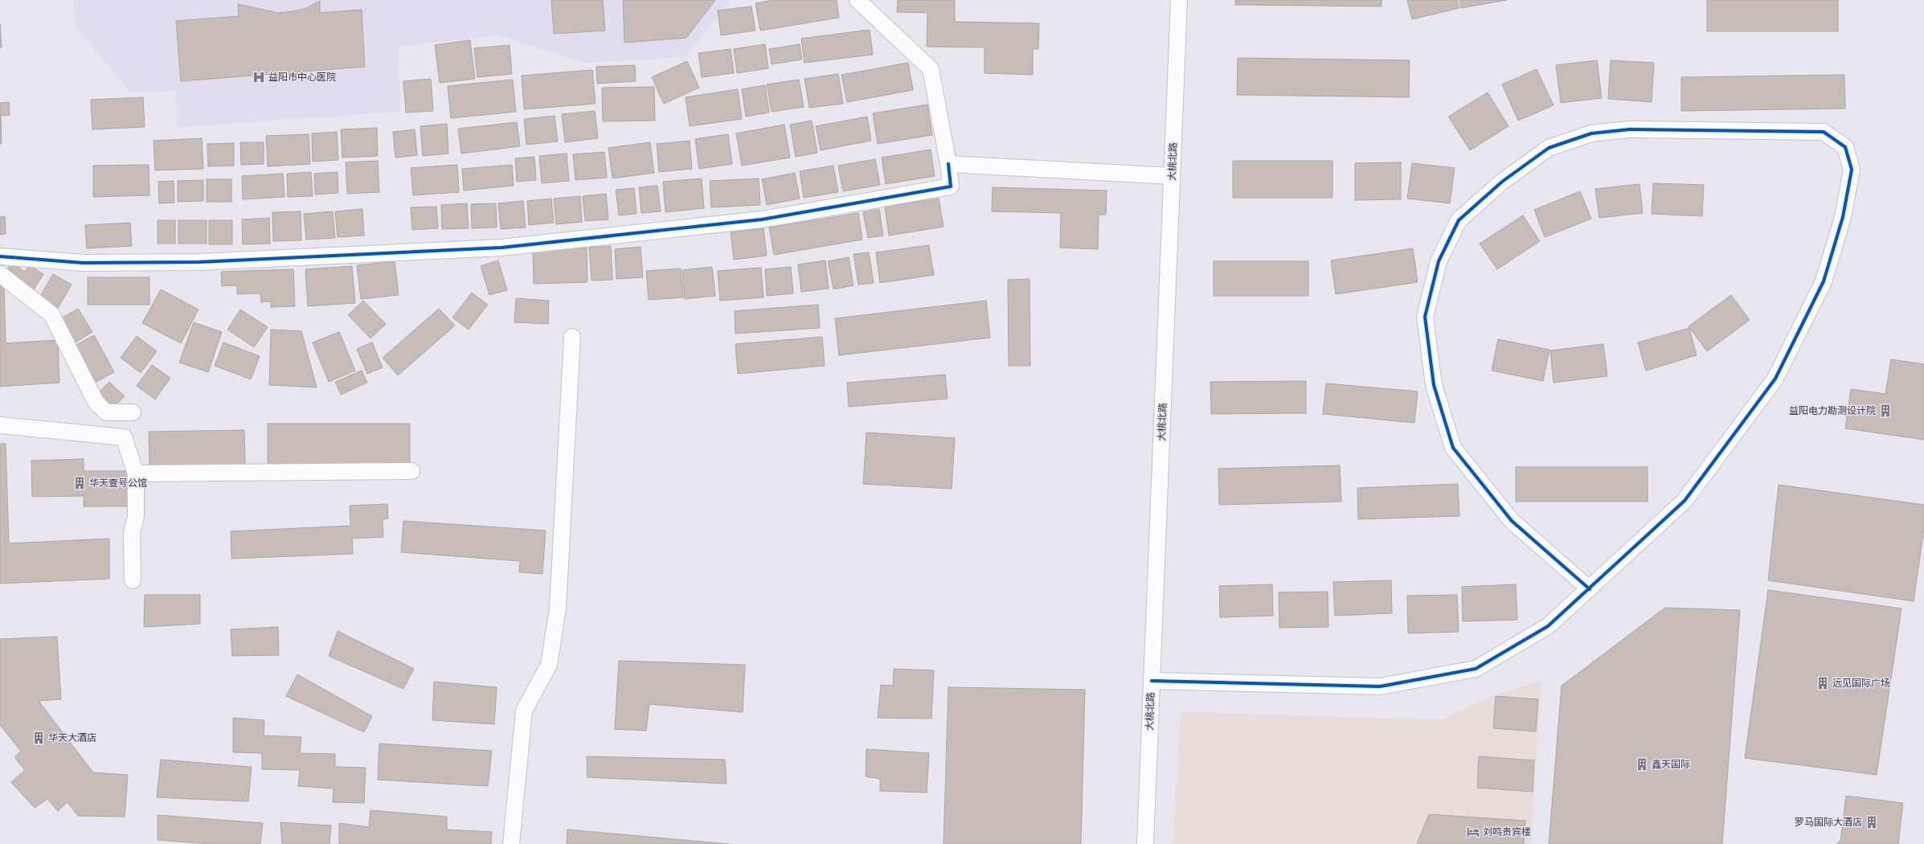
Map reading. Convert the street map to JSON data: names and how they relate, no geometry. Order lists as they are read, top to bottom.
{
  "streets": {
    "street": ["大桃北路"]
  },
  "places": {
    "hospital": ["益阳市中心医院"],
    "building": [
      "益阳电力勘测设计院",
      "华天壹号公馆",
      "远见国际广场",
      "华天大酒店",
      "鑫天国际",
      "罗马国际大酒店"
    ],
    "hotel": ["刘鸣贵宾楼"]
  }
}
